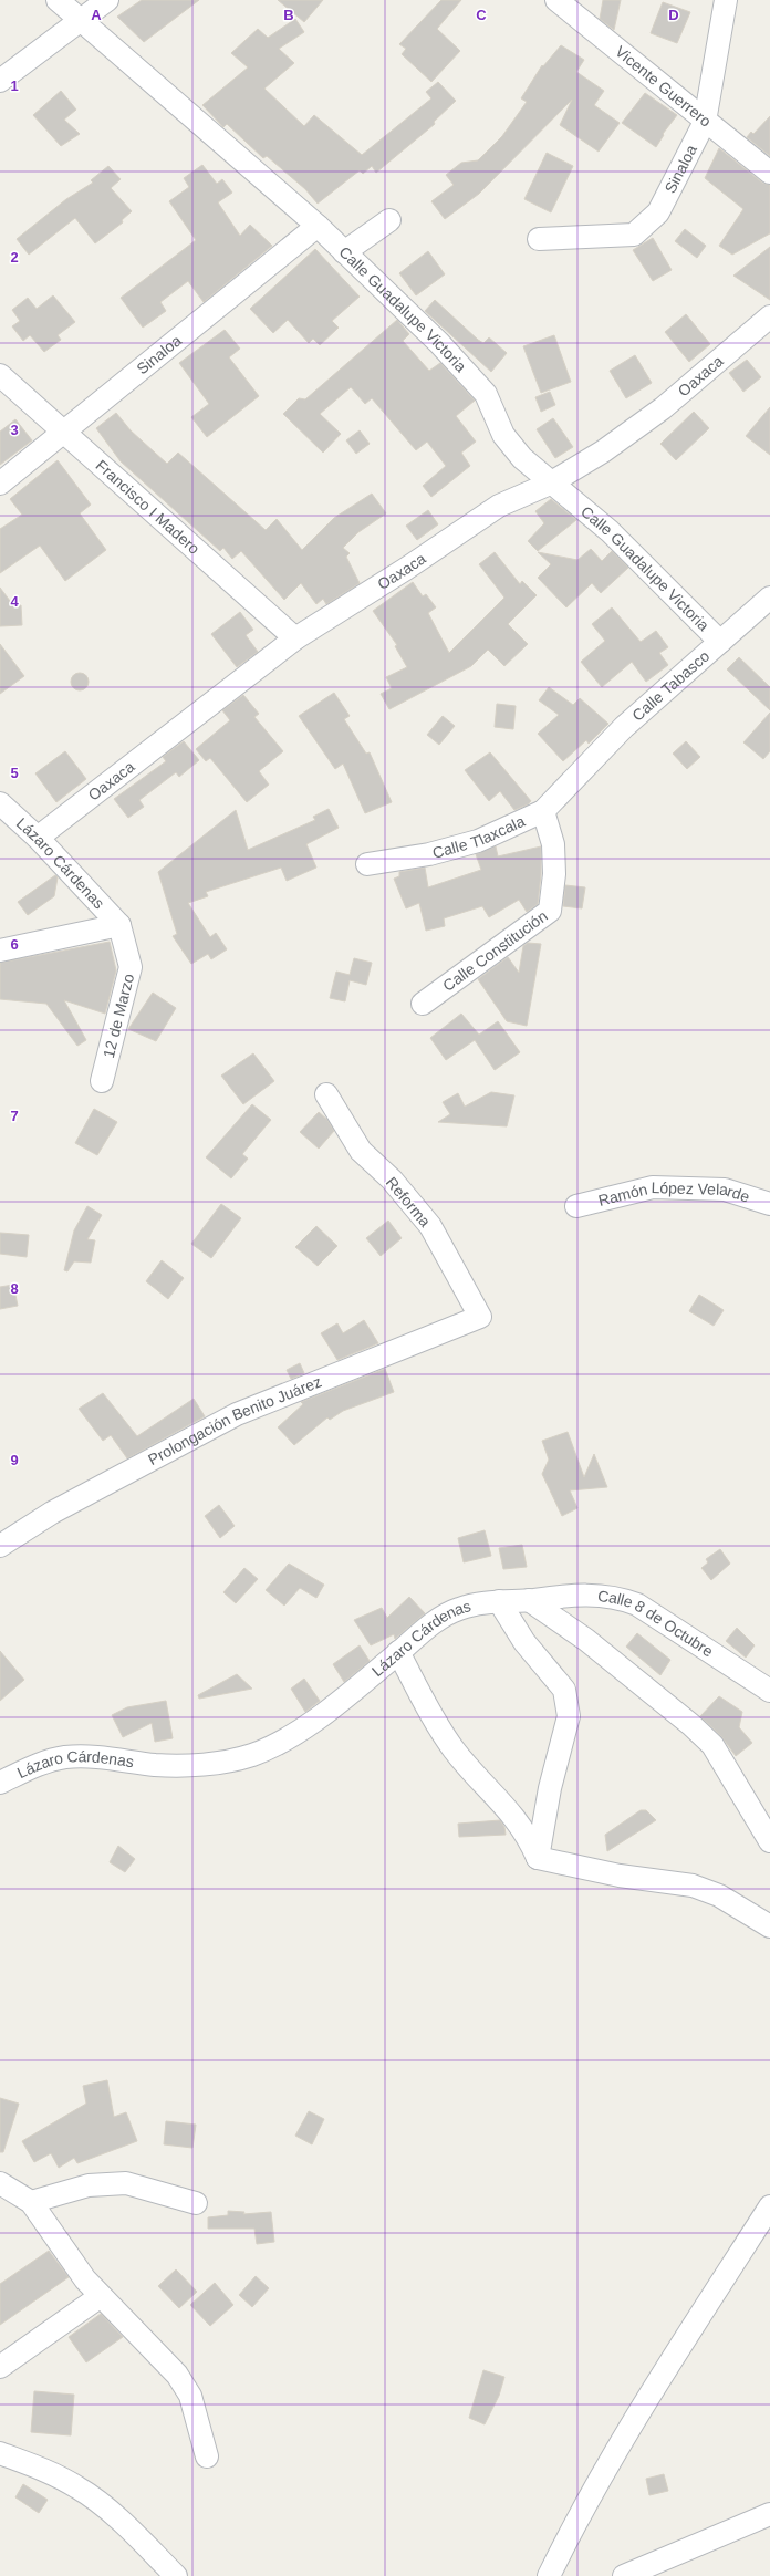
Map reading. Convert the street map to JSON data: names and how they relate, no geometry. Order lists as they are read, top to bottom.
{
  "streets": {
    "street": [
      "Vicente Guerrero",
      "Sinaloa",
      "Calle Guadalupe Victoria",
      "Oaxaca",
      "Francisco I Madero",
      "Calle Tabasco",
      "Calle Tlaxcala",
      "Lázaro Cárdenas",
      "Calle Constitución",
      "12 de Marzo",
      "Reforma",
      "Ramón López Velarde",
      "Prolongación Benito Juárez",
      "Calle 8 de Octubre"
    ]
  },
  "crossings": [
    ["Vicente Guerrero", "Sinaloa"],
    ["Sinaloa", "Calle Guadalupe Victoria"],
    ["Sinaloa", "Francisco I Madero"],
    ["Calle Guadalupe Victoria", "Oaxaca"],
    ["Calle Guadalupe Victoria", "Calle Tabasco"],
    ["Oaxaca", "Francisco I Madero"],
    ["Oaxaca", "Lázaro Cárdenas"],
    ["Calle Tabasco", "Calle Tlaxcala"],
    ["Calle Tlaxcala", "Calle Constitución"],
    ["Lázaro Cárdenas", "12 de Marzo"],
    ["Lázaro Cárdenas", "Calle 8 de Octubre"],
    ["Reforma", "Prolongación Benito Juárez"]
  ],
  "grid": {
    "columns": [
      "A",
      "B",
      "C",
      "D"
    ],
    "rows": [
      "1",
      "2",
      "3",
      "4",
      "5",
      "6",
      "7",
      "8",
      "9"
    ]
  }
}
